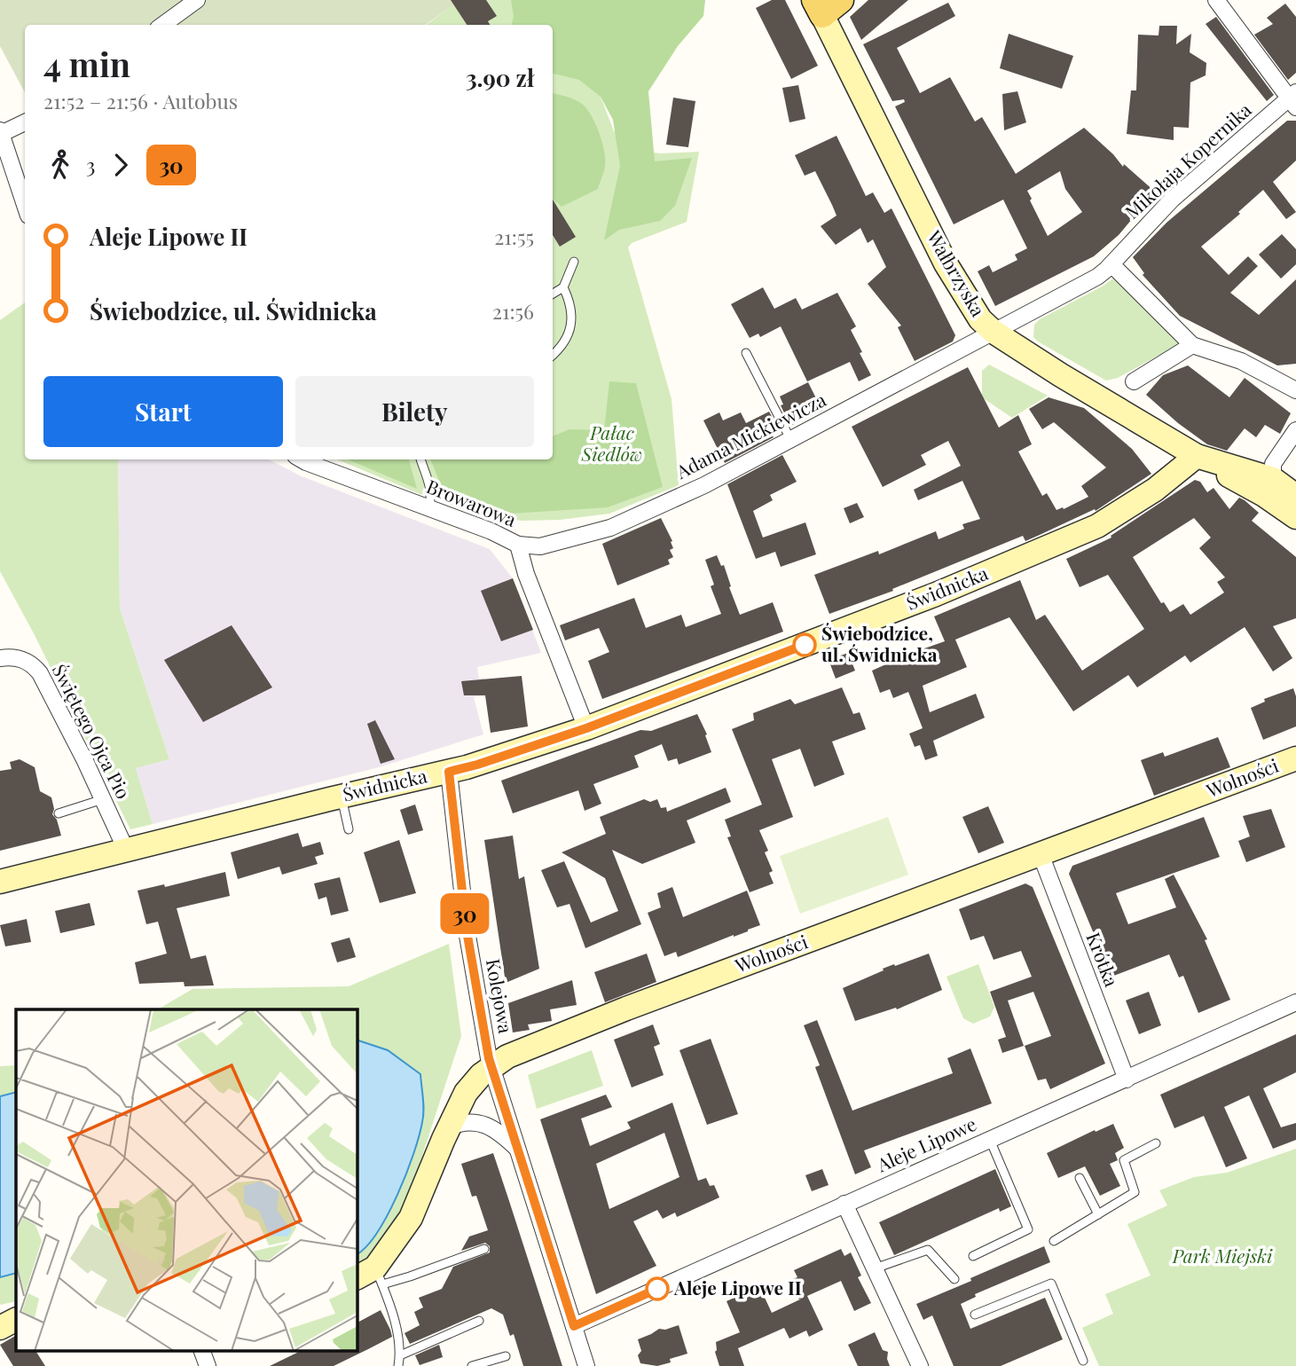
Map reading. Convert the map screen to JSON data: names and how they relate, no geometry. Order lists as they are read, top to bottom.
{
  "streets": {
    "street": [
      "Mikołaja Kopernika",
      "Wałbrzyska",
      "Adama Mickiewicza",
      "Browarowa",
      "Świdnicka",
      "Świętego Ojca Pio",
      "Wolności",
      "Krótka",
      "Kolejowa",
      "Aleje Lipowe"
    ]
  },
  "crossings": [
    ["Mikołaja Kopernika", "Wałbrzyska"],
    ["Mikołaja Kopernika", "Adama Mickiewicza"],
    ["Wałbrzyska", "Adama Mickiewicza"],
    ["Wałbrzyska", "Świdnicka"],
    ["Adama Mickiewicza", "Browarowa"],
    ["Browarowa", "Świdnicka"],
    ["Świdnicka", "Świętego Ojca Pio"],
    ["Świdnicka", "Kolejowa"],
    ["Wolności", "Krótka"],
    ["Wolności", "Kolejowa"],
    ["Krótka", "Aleje Lipowe"],
    ["Kolejowa", "Aleje Lipowe"]
  ],
  "parks": ["Pałac Siedlów", "Park Miejski"],
  "places": ["Świebodzice, ul. Świdnicka", "Aleje Lipowe II"],
  "lines": ["bus line 30"],
  "page": {
    "on_map": "30",
    "heading": ["4 min", "21:52 – 21:56 · Autobus", "3.90 zł"],
    "legs": ["3", "30"],
    "list": [
      {
        "name": "Aleje Lipowe II",
        "value": "21:55"
      },
      {
        "name": "Świebodzice, ul. Świdnicka",
        "value": "21:56"
      }
    ],
    "buttons": ["Start", "Bilety"]
  }
}
